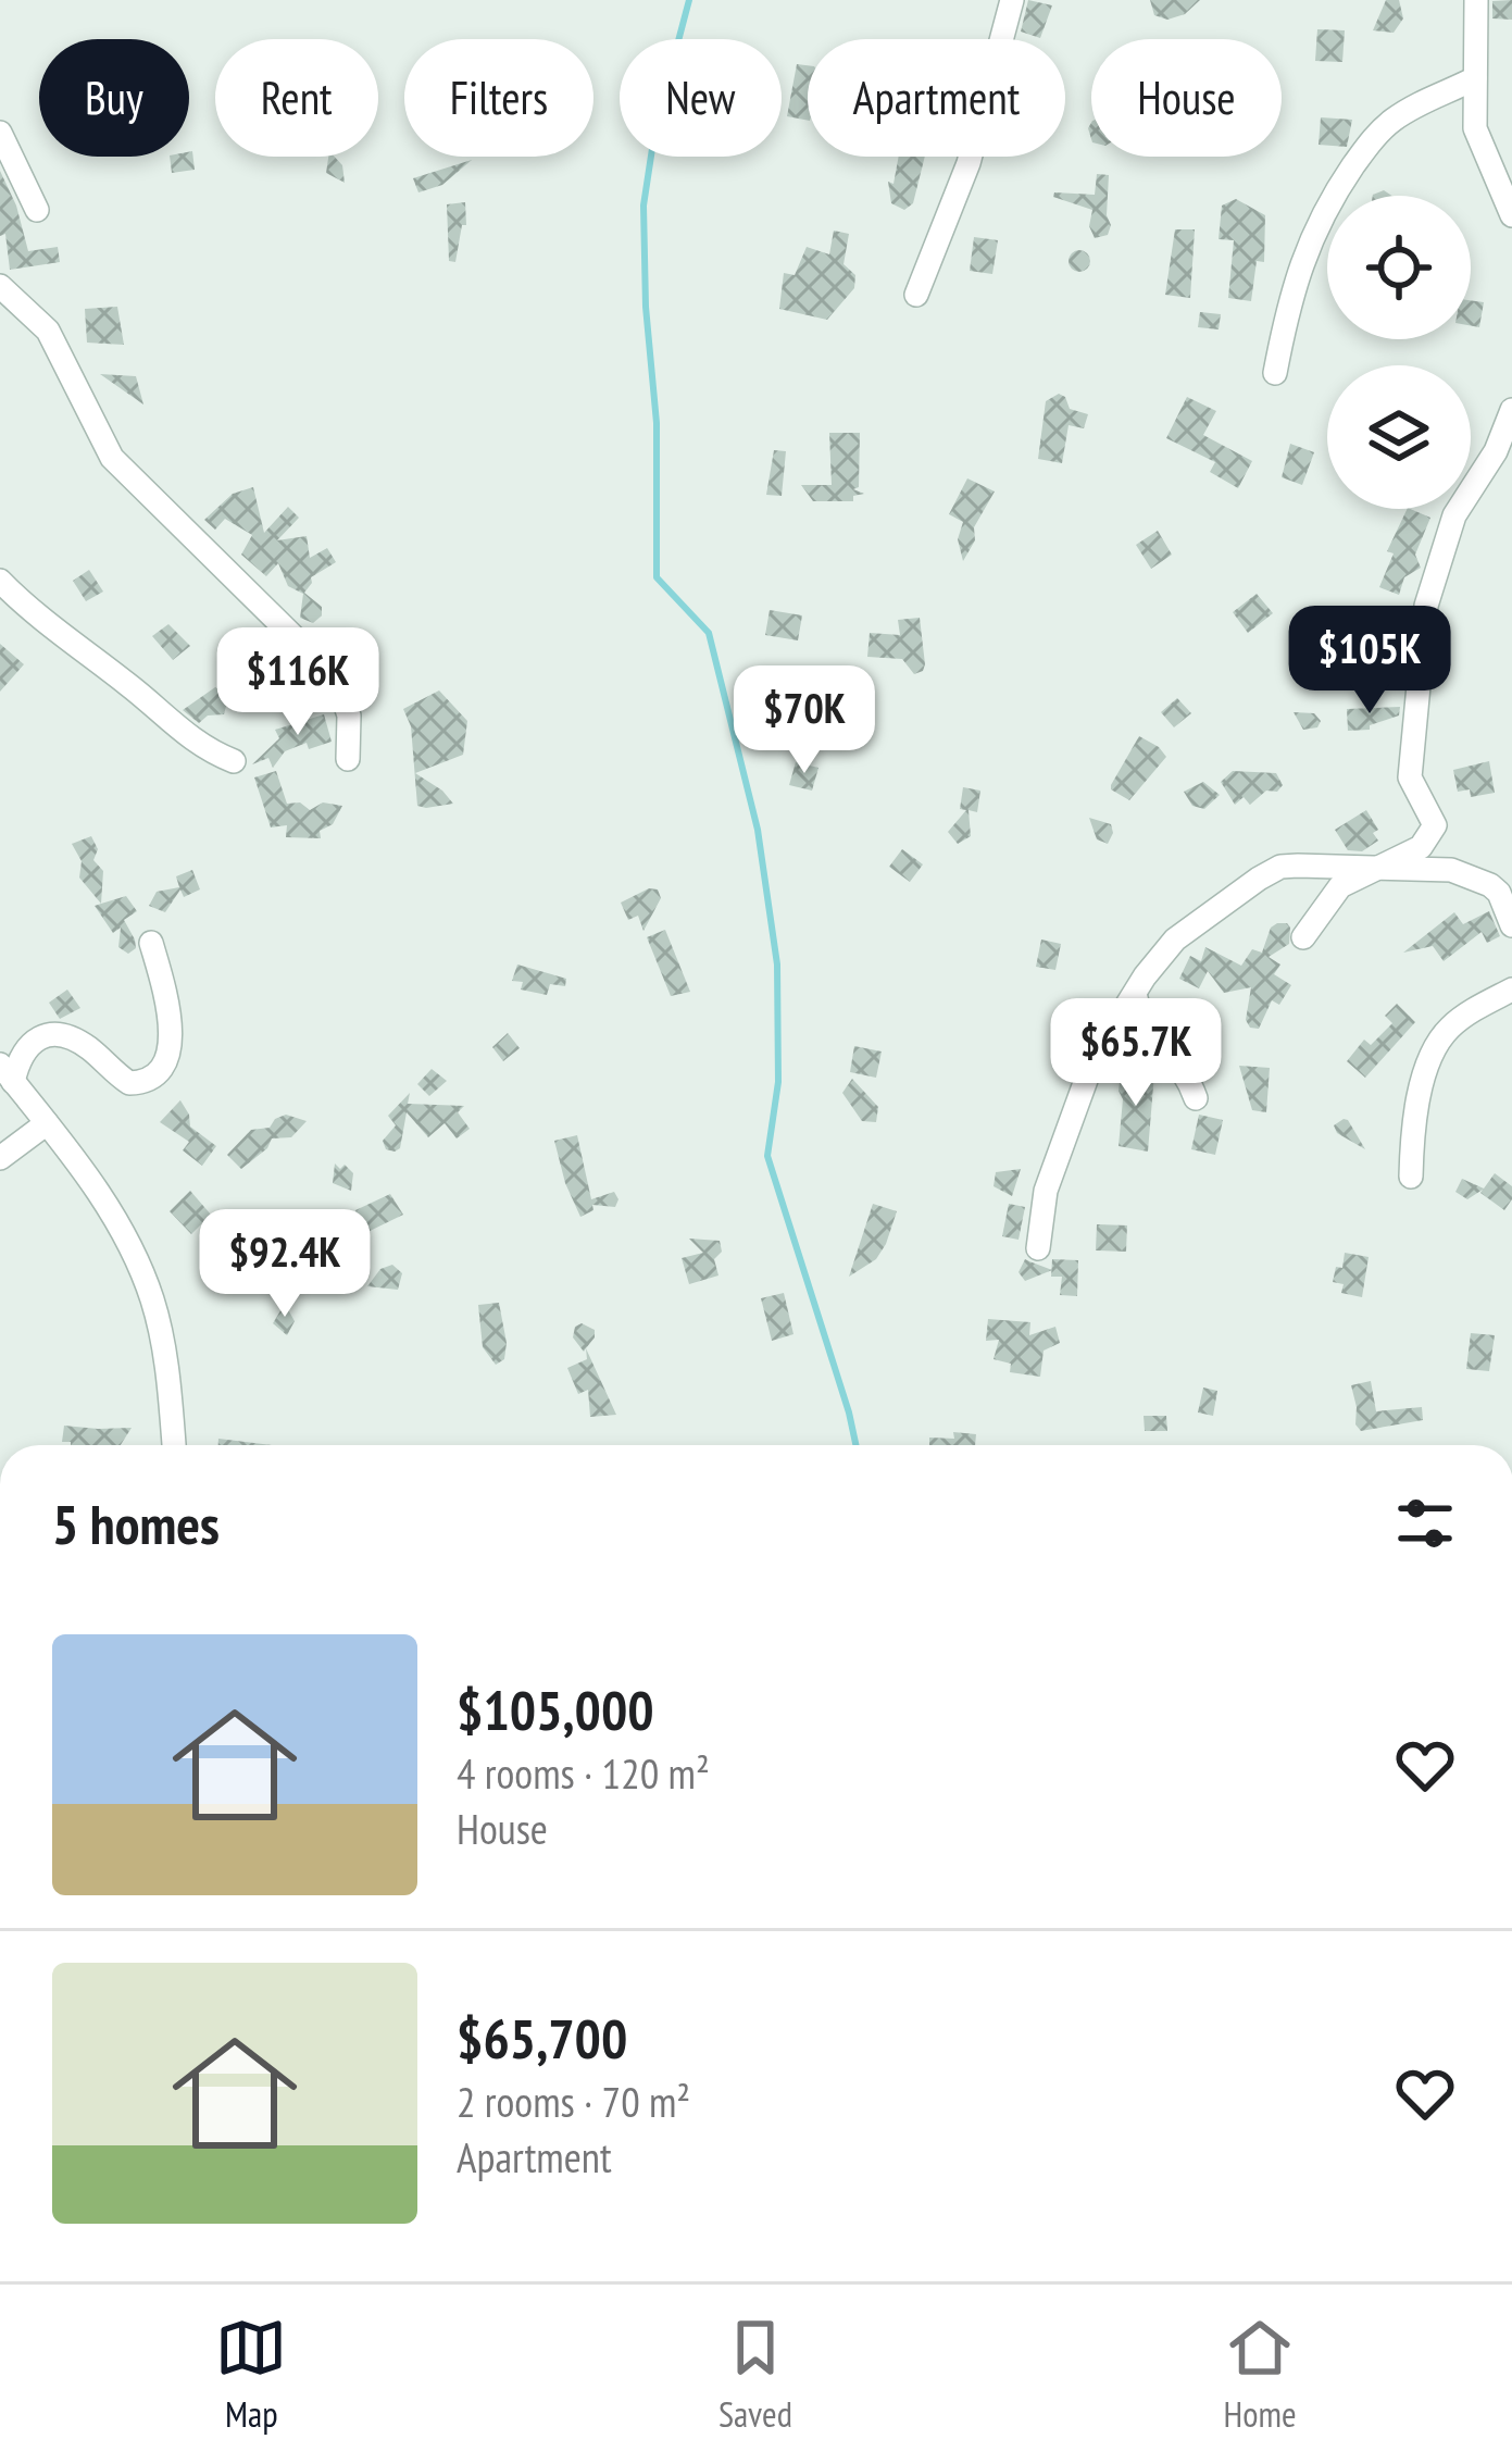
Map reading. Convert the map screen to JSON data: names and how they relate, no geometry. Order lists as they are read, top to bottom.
{
  "page": {
    "chip": [
      "Buy",
      "Rent",
      "Filters",
      "New",
      "Apartment",
      "House"
    ],
    "price": [
      "$105K",
      "$116K",
      "$70K",
      "$65.7K",
      "$92.4K"
    ],
    "heading": "5 homes",
    "list": [
      {
        "name": "$105,000",
        "note": "4 rooms · 120 m² · House"
      },
      {
        "name": "$65,700",
        "note": "2 rooms · 70 m² · Apartment"
      }
    ],
    "tabs": ["Map", "Saved", "Home"]
  }
}
